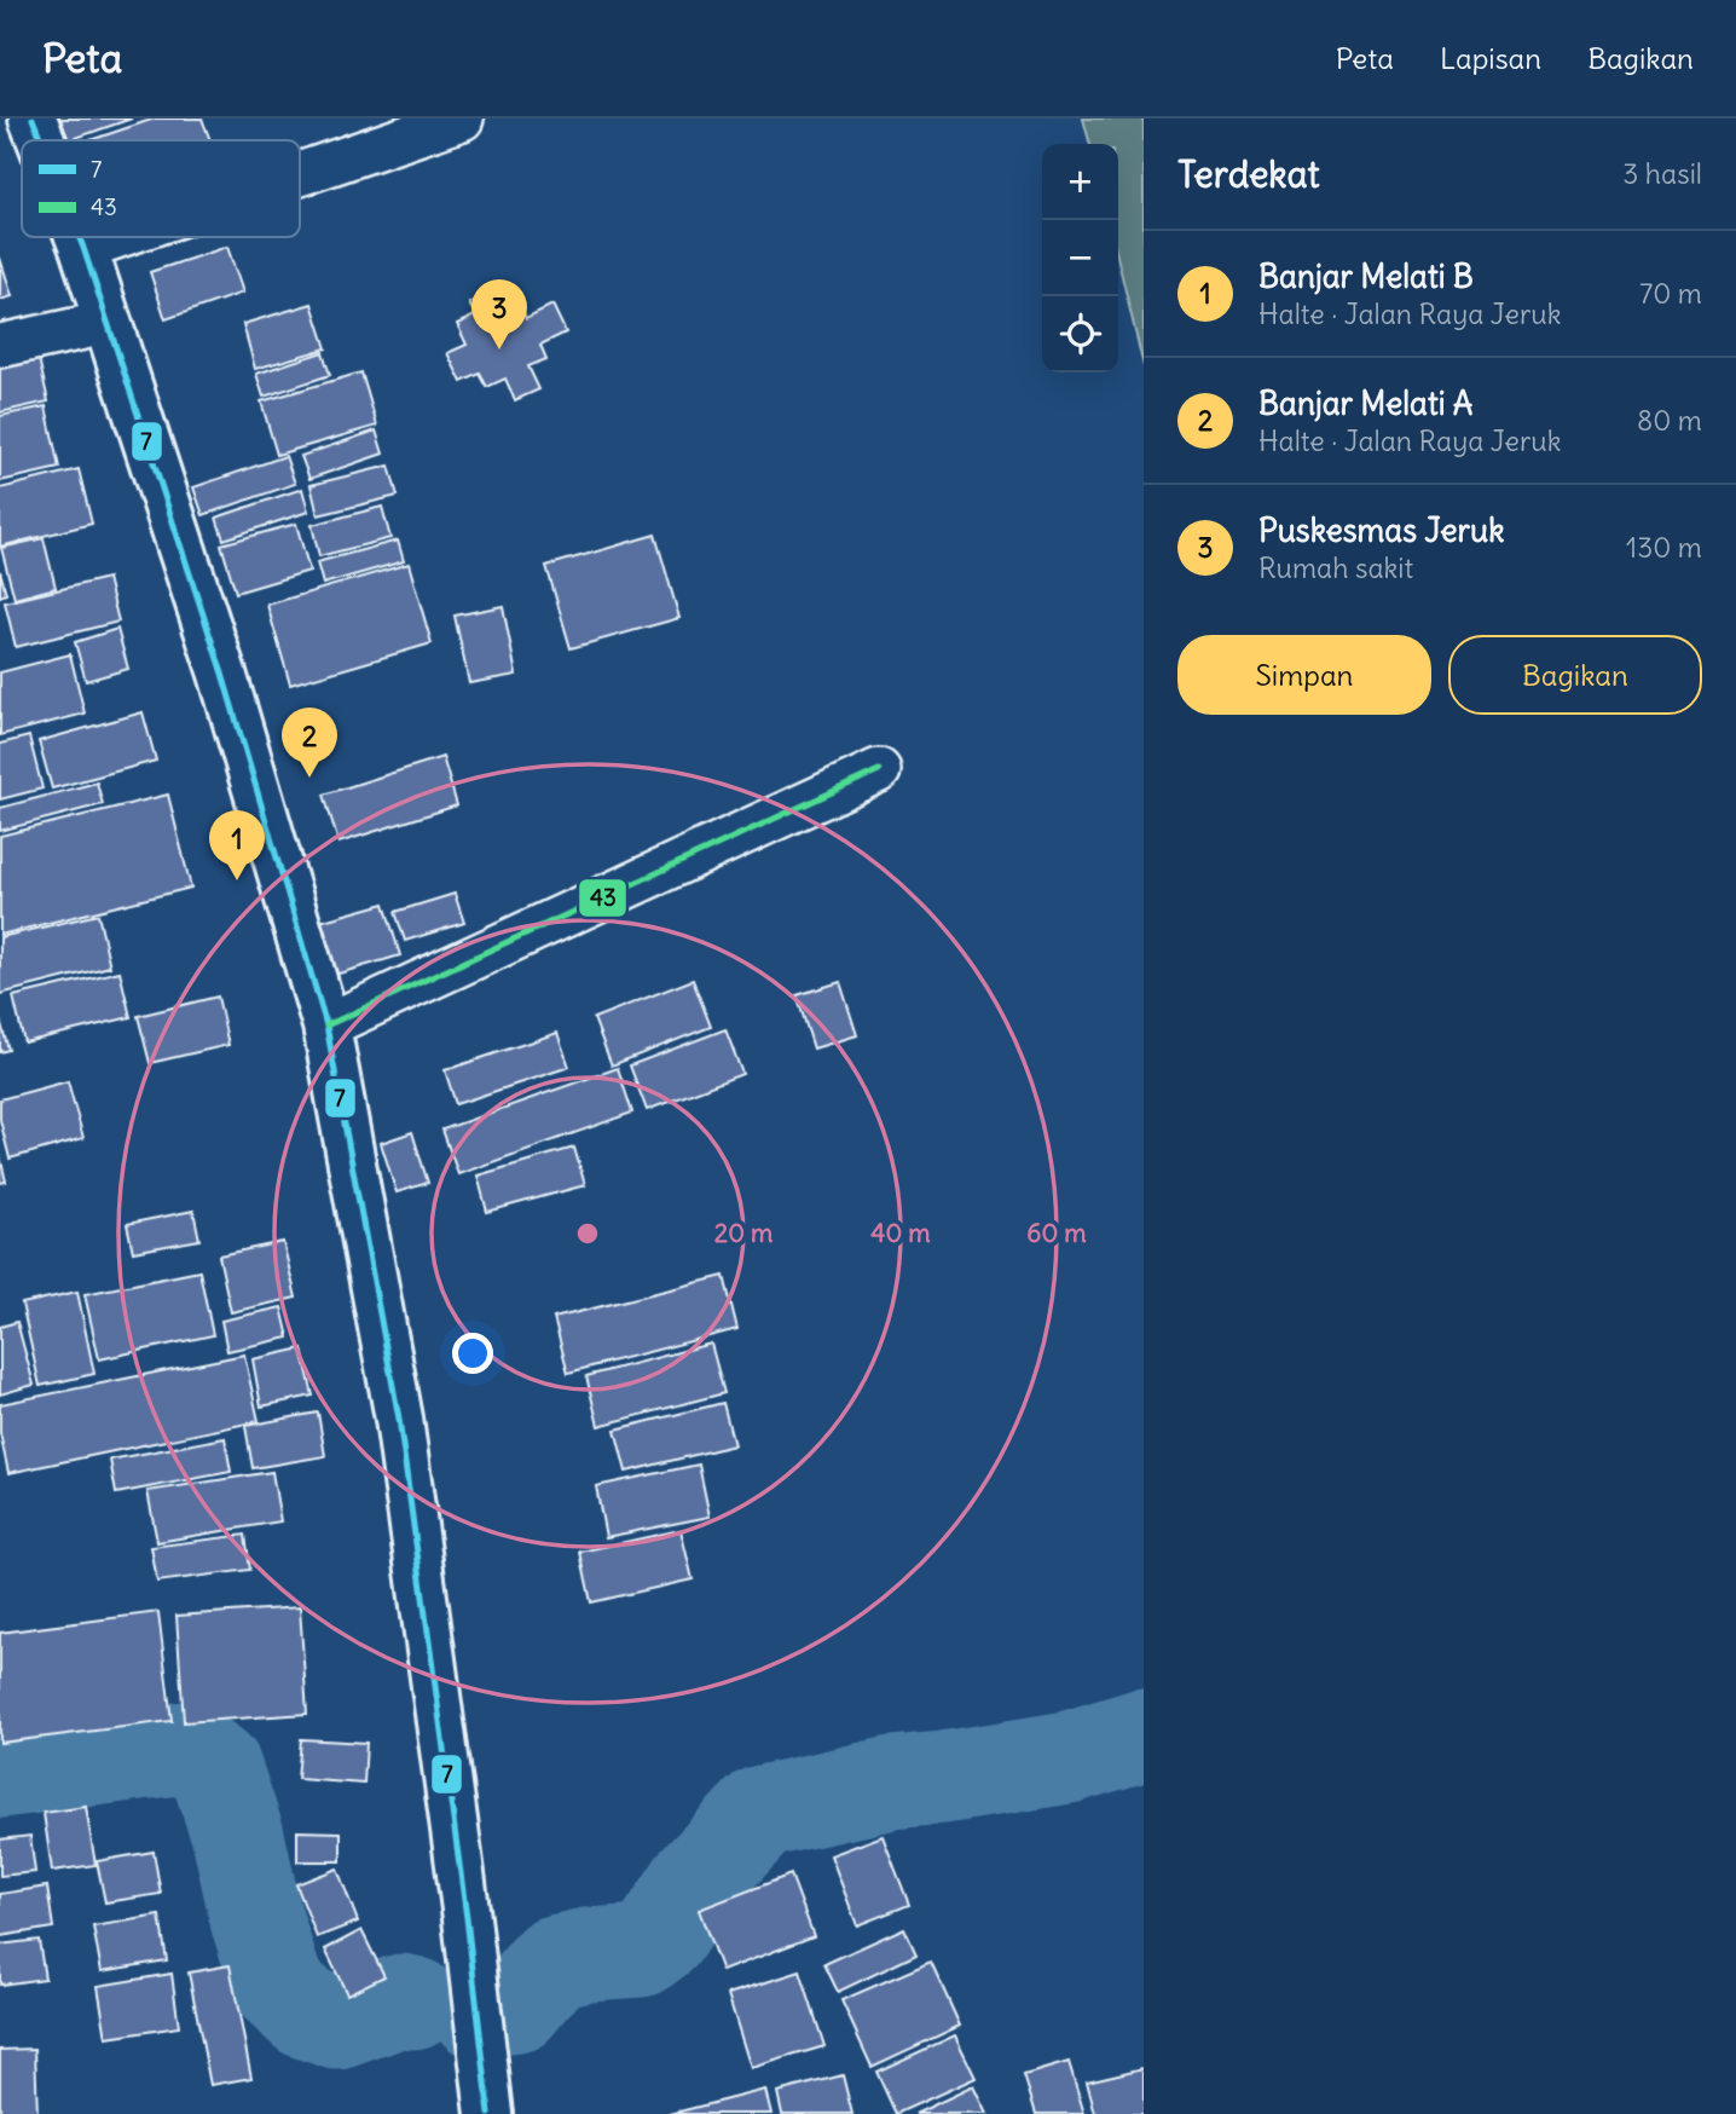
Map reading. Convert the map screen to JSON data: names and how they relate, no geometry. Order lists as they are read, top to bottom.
{
  "lines": ["transit line 7", "transit line 43"],
  "legend": ["7", "43"],
  "page": {
    "header": "Peta",
    "nav": ["Peta", "Lapisan", "Bagikan"],
    "heading": ["Terdekat", "3 hasil"],
    "map_buttons": ["+", "−"],
    "list": [
      {
        "mark": "1",
        "name": "Banjar Melati B",
        "note": "Halte · Jalan Raya Jeruk",
        "value": "70 m"
      },
      {
        "mark": "2",
        "name": "Banjar Melati A",
        "note": "Halte · Jalan Raya Jeruk",
        "value": "80 m"
      },
      {
        "mark": "3",
        "name": "Puskesmas Jeruk",
        "note": "Rumah sakit",
        "value": "130 m"
      }
    ],
    "pins": ["3", "2", "1"],
    "buttons": ["Simpan", "Bagikan"]
  },
  "rings": ["20 m", "40 m", "60 m"]
}
